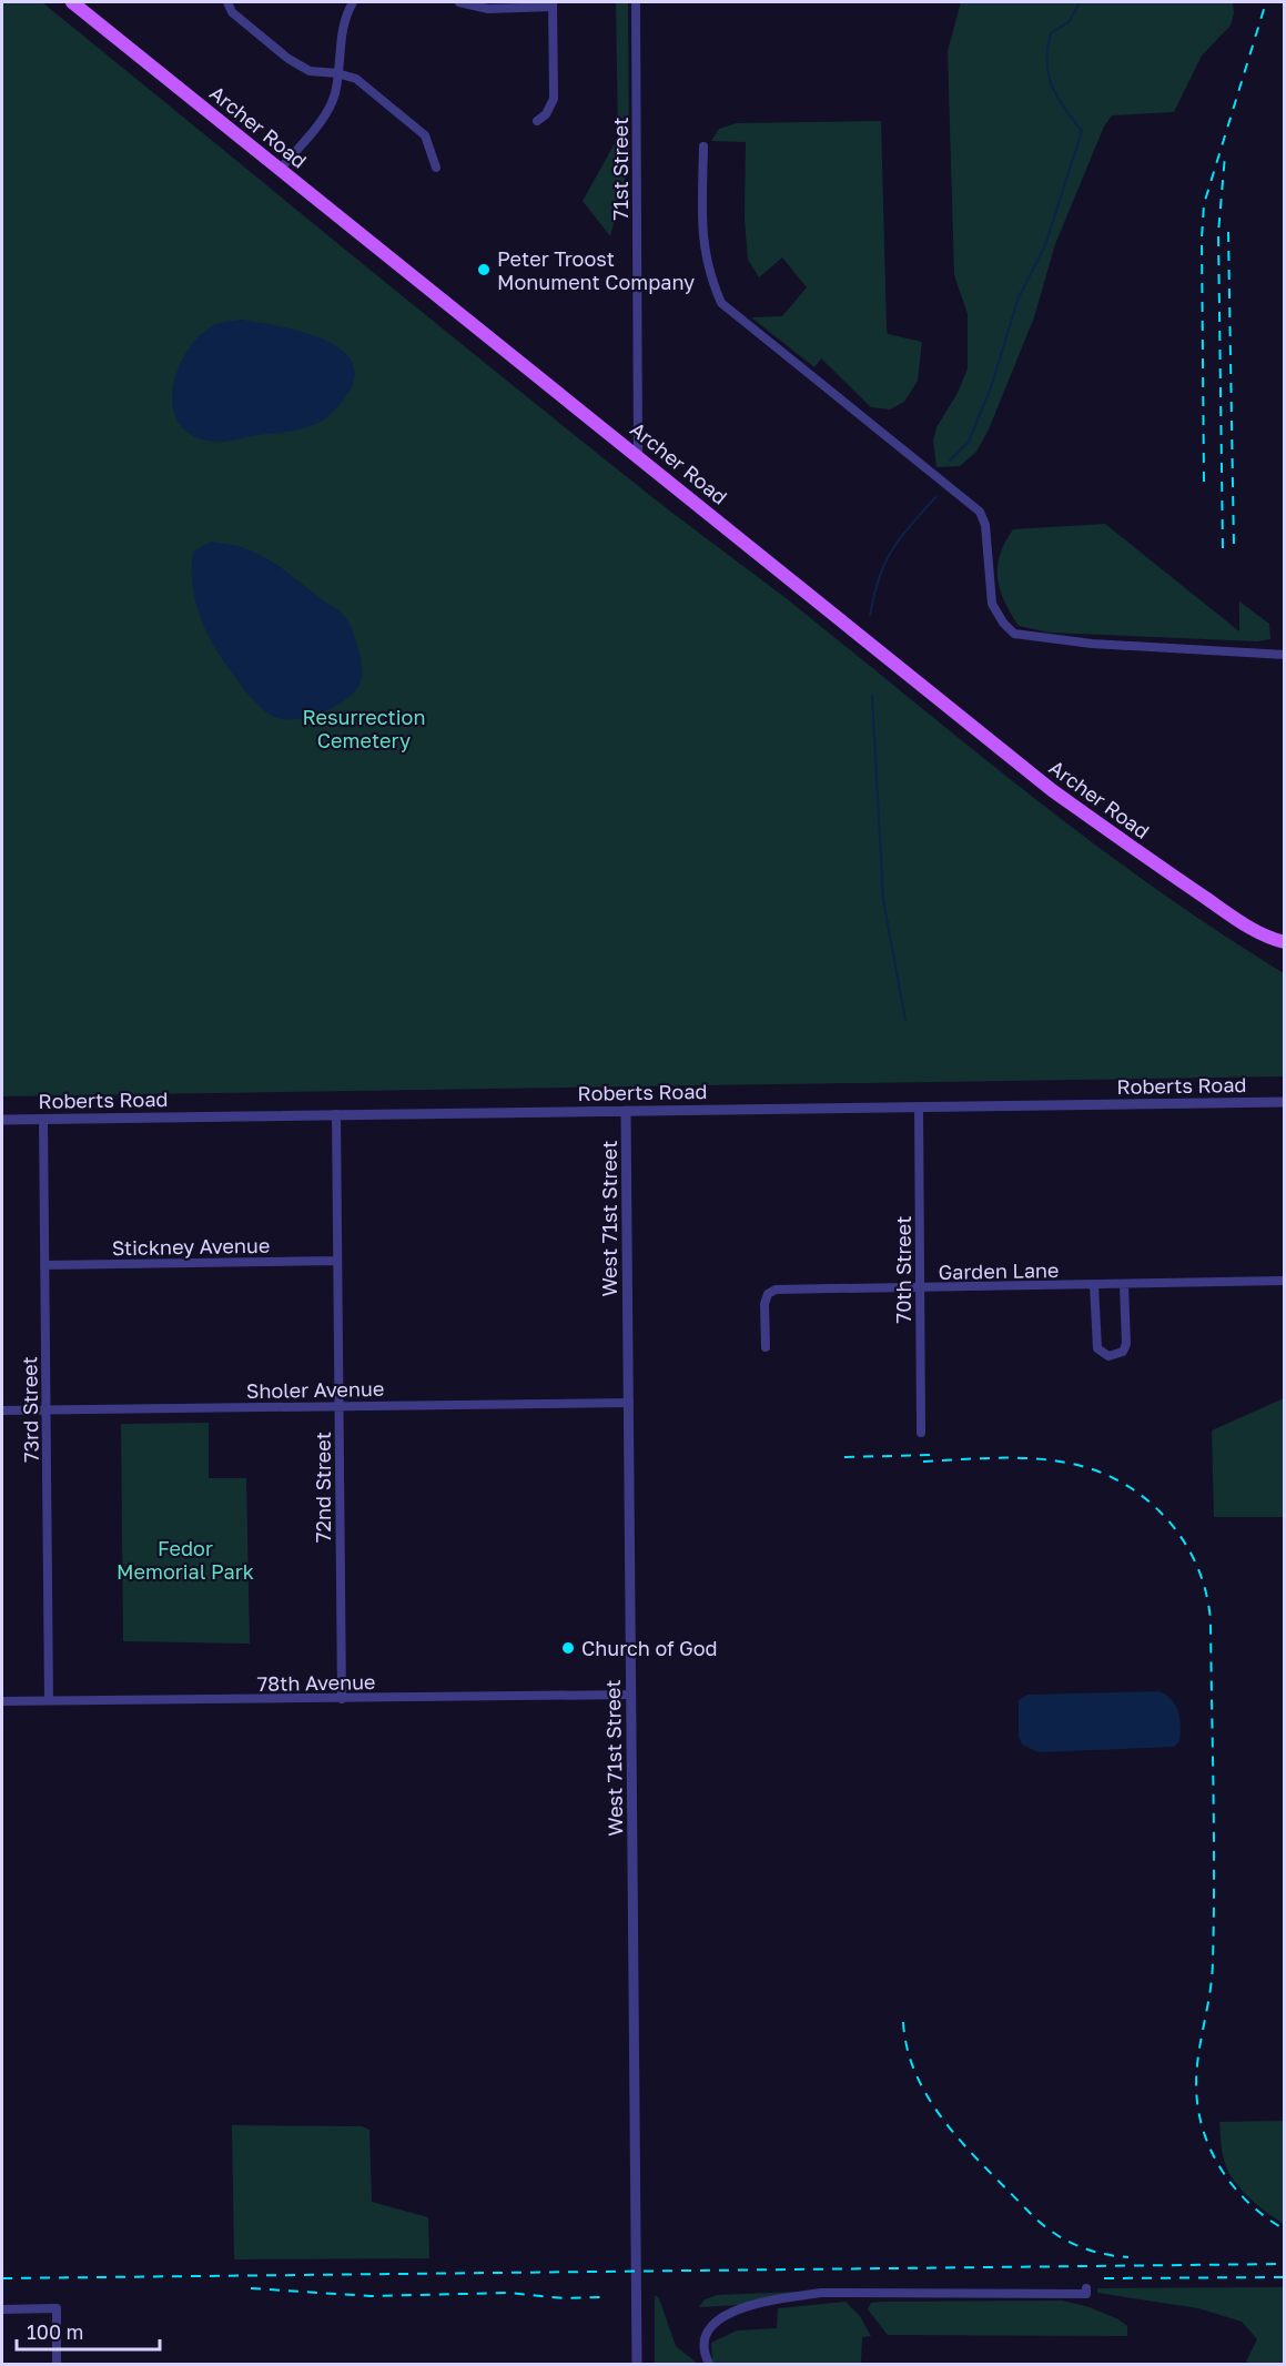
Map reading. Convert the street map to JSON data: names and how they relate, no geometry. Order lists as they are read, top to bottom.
{
  "streets": {
    "main road": ["Archer Road"],
    "street": [
      "71st Street",
      "Roberts Road",
      "West 71st Street",
      "Stickney Avenue",
      "70th Street",
      "Garden Lane",
      "Sholer Avenue",
      "73rd Street",
      "72nd Street",
      "78th Avenue"
    ]
  },
  "crossings": [
    ["Archer Road", "71st Street"],
    ["Roberts Road", "West 71st Street"],
    ["Roberts Road", "70th Street"],
    ["Roberts Road", "73rd Street"],
    ["Roberts Road", "72nd Street"],
    ["West 71st Street", "Sholer Avenue"],
    ["West 71st Street", "78th Avenue"],
    ["Stickney Avenue", "73rd Street"],
    ["Stickney Avenue", "72nd Street"],
    ["70th Street", "Garden Lane"],
    ["Sholer Avenue", "73rd Street"],
    ["Sholer Avenue", "72nd Street"],
    ["73rd Street", "78th Avenue"],
    ["72nd Street", "78th Avenue"]
  ],
  "parks": ["Resurrection Cemetery", "Fedor Memorial Park"],
  "places": ["Peter Troost Monument Company", "Church of God"],
  "scale_bar": "100 m"
}
